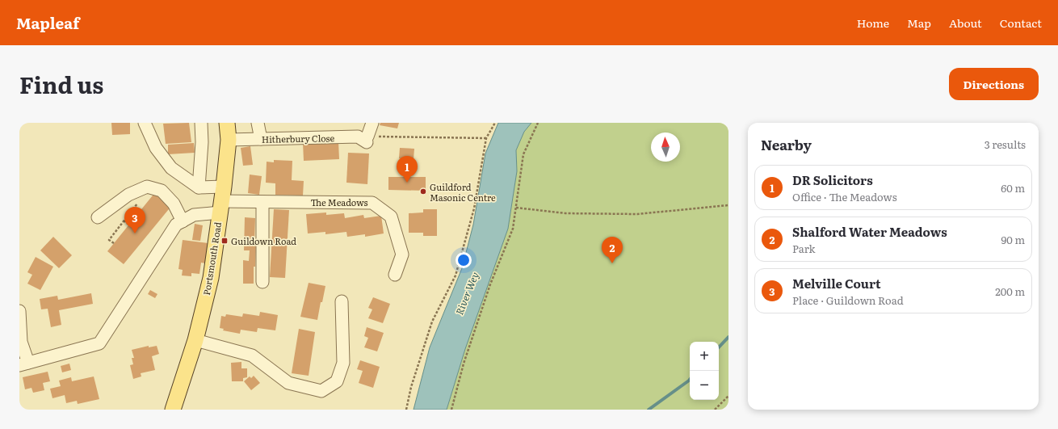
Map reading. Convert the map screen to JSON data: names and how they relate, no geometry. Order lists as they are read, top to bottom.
{
  "streets": {
    "main road": ["Portsmouth Road"],
    "street": ["Hitherbury Close", "The Meadows"]
  },
  "crossings": [
    ["Hitherbury Close", "Portsmouth Road"],
    ["The Meadows", "Portsmouth Road"]
  ],
  "water": ["River Wey"],
  "places": {
    "other": ["Guildford Masonic Centre"],
    "transit": ["Guildown Road"]
  },
  "north": "top",
  "page": {
    "header": "Mapleaf",
    "nav": [
      "Home",
      "Map",
      "About",
      "Contact"
    ],
    "title": "Find us",
    "buttons": "Directions",
    "heading": ["Nearby", "3 results"],
    "pins": ["1", "3", "2"],
    "list": [
      {
        "mark": "1",
        "name": "DR Solicitors",
        "note": "Office · The Meadows",
        "value": "60 m"
      },
      {
        "mark": "2",
        "name": "Shalford Water Meadows",
        "note": "Park",
        "value": "90 m"
      },
      {
        "mark": "3",
        "name": "Melville Court",
        "note": "Place · Guildown Road",
        "value": "200 m"
      }
    ],
    "map_buttons": ["+", "−"]
  }
}
